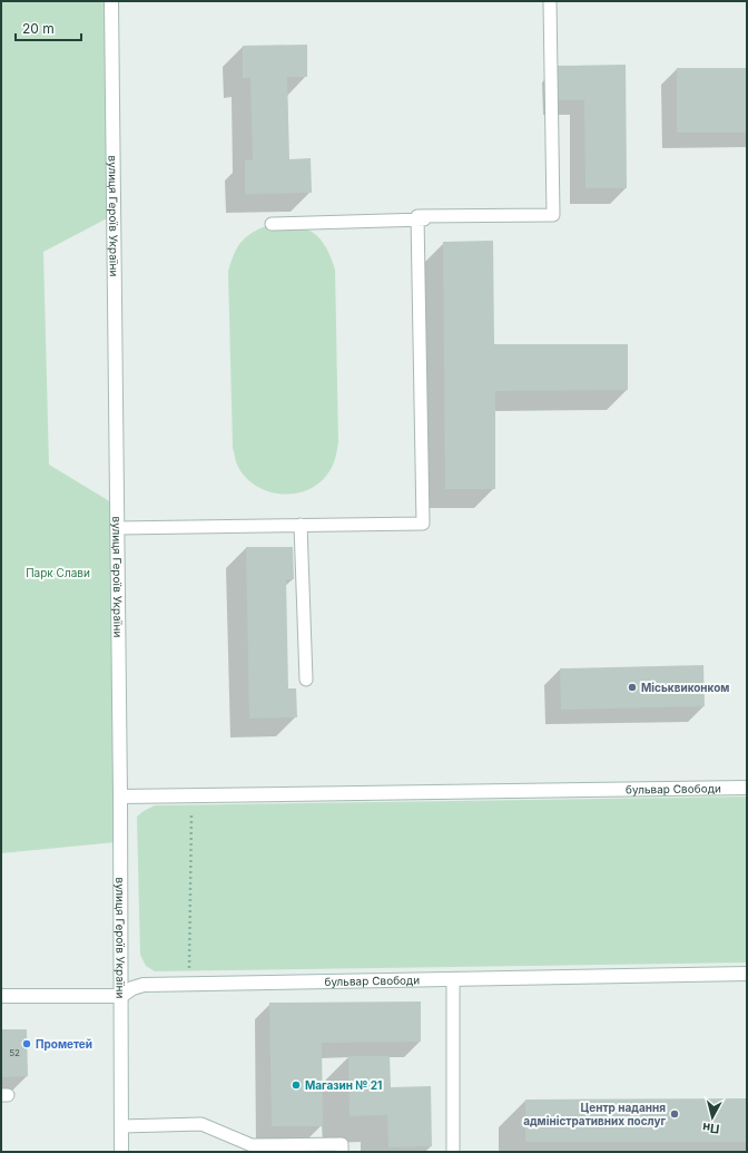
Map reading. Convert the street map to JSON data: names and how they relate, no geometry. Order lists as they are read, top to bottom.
{
  "streets": {
    "street": ["вулиця Героїв України", "бульвар Свободи"]
  },
  "crossings": [
    ["вулиця Героїв України", "бульвар Свободи"]
  ],
  "parks": ["Парк Слави"],
  "places": [
    "Міськвиконком",
    "Прометей",
    "Магазин № 21",
    "Центр надання адміністративних послуг"
  ],
  "house_numbers": ["52"],
  "scale_bar": "20 m",
  "north": "bottom"
}
